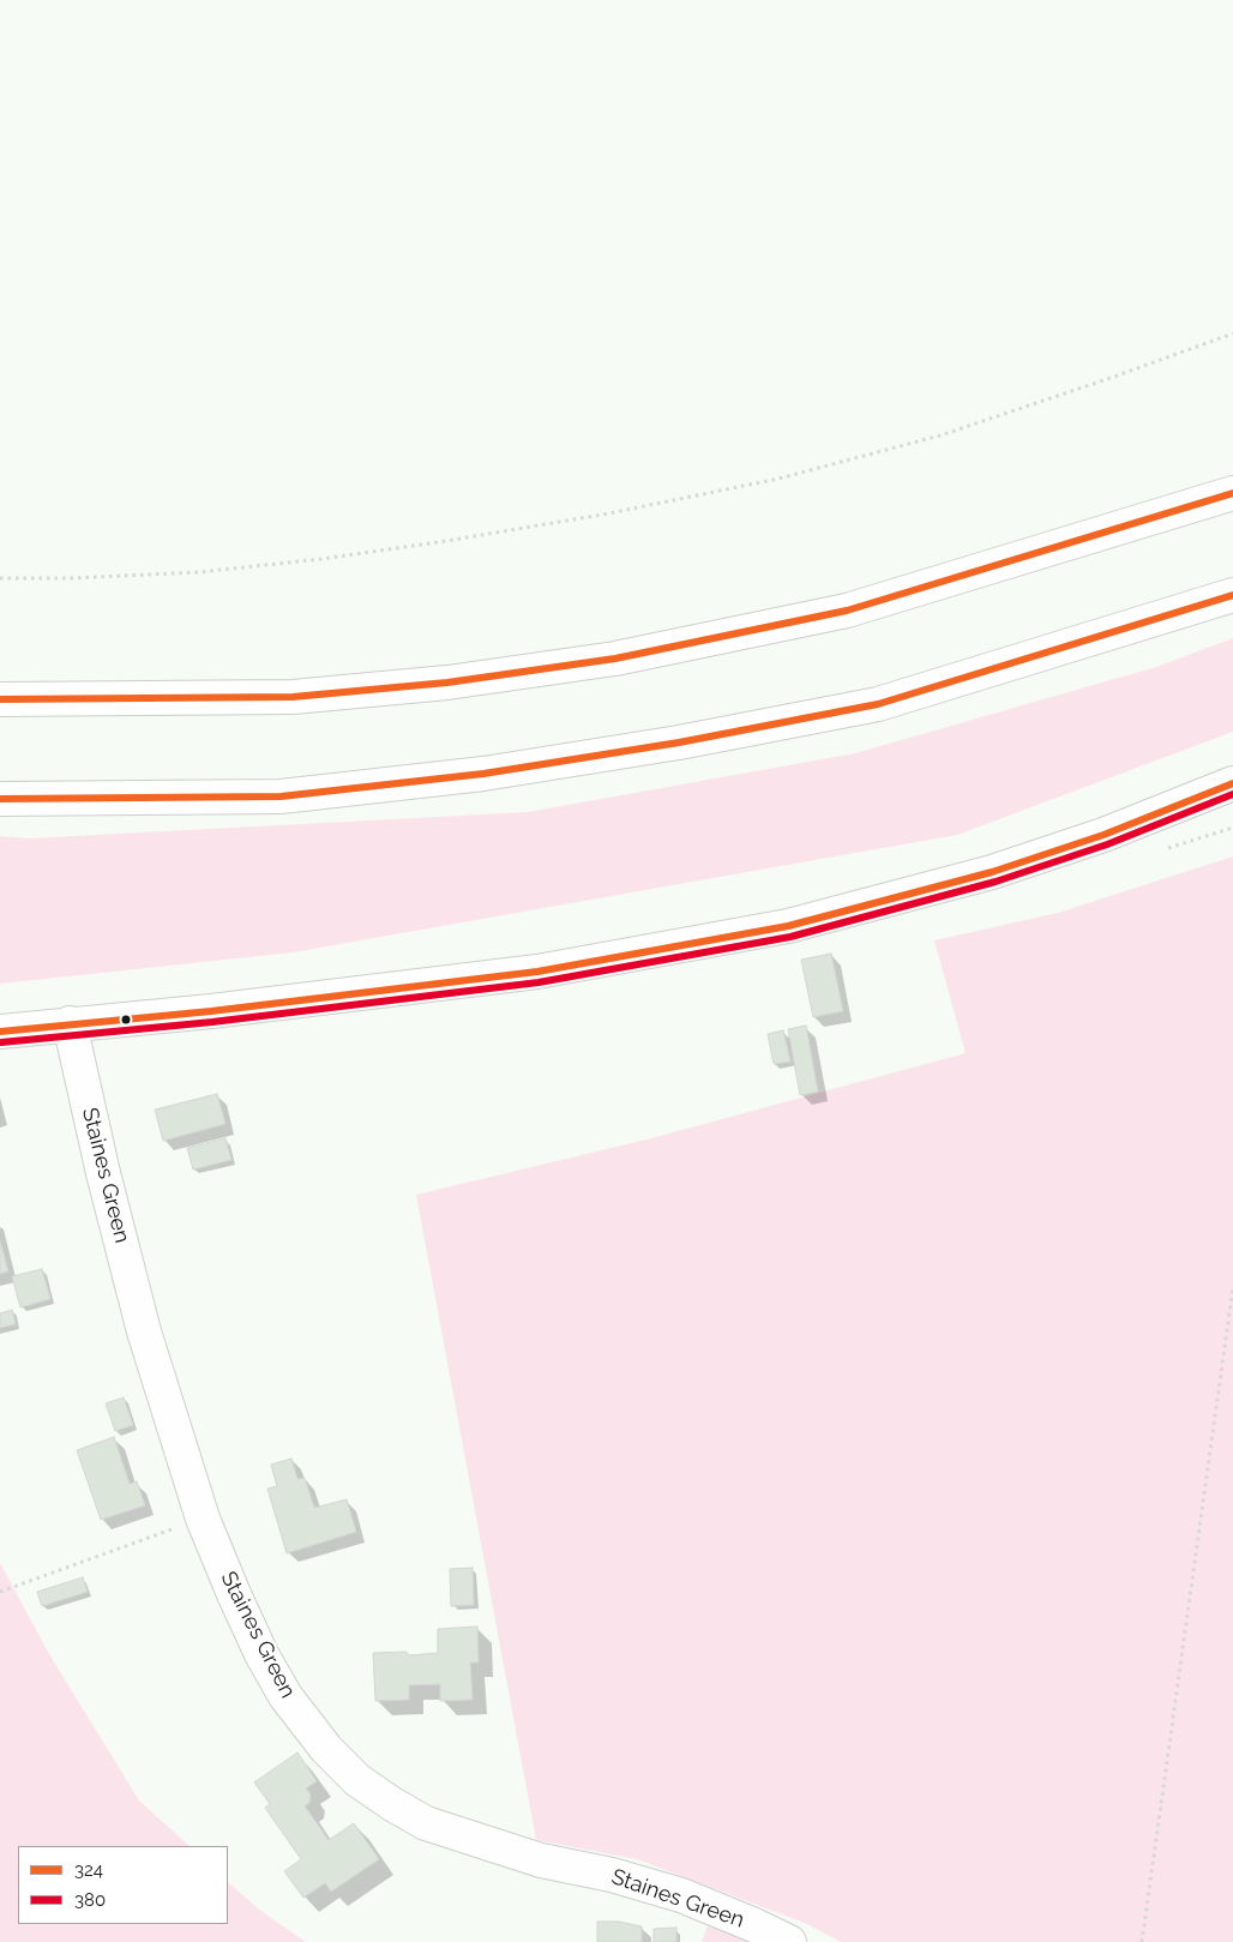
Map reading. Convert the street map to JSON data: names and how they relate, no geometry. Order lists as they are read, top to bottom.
{
  "streets": {
    "main road": ["Staines Green"]
  },
  "lines": ["transit line 324", "transit line 380"],
  "legend": ["324", "380"]
}
